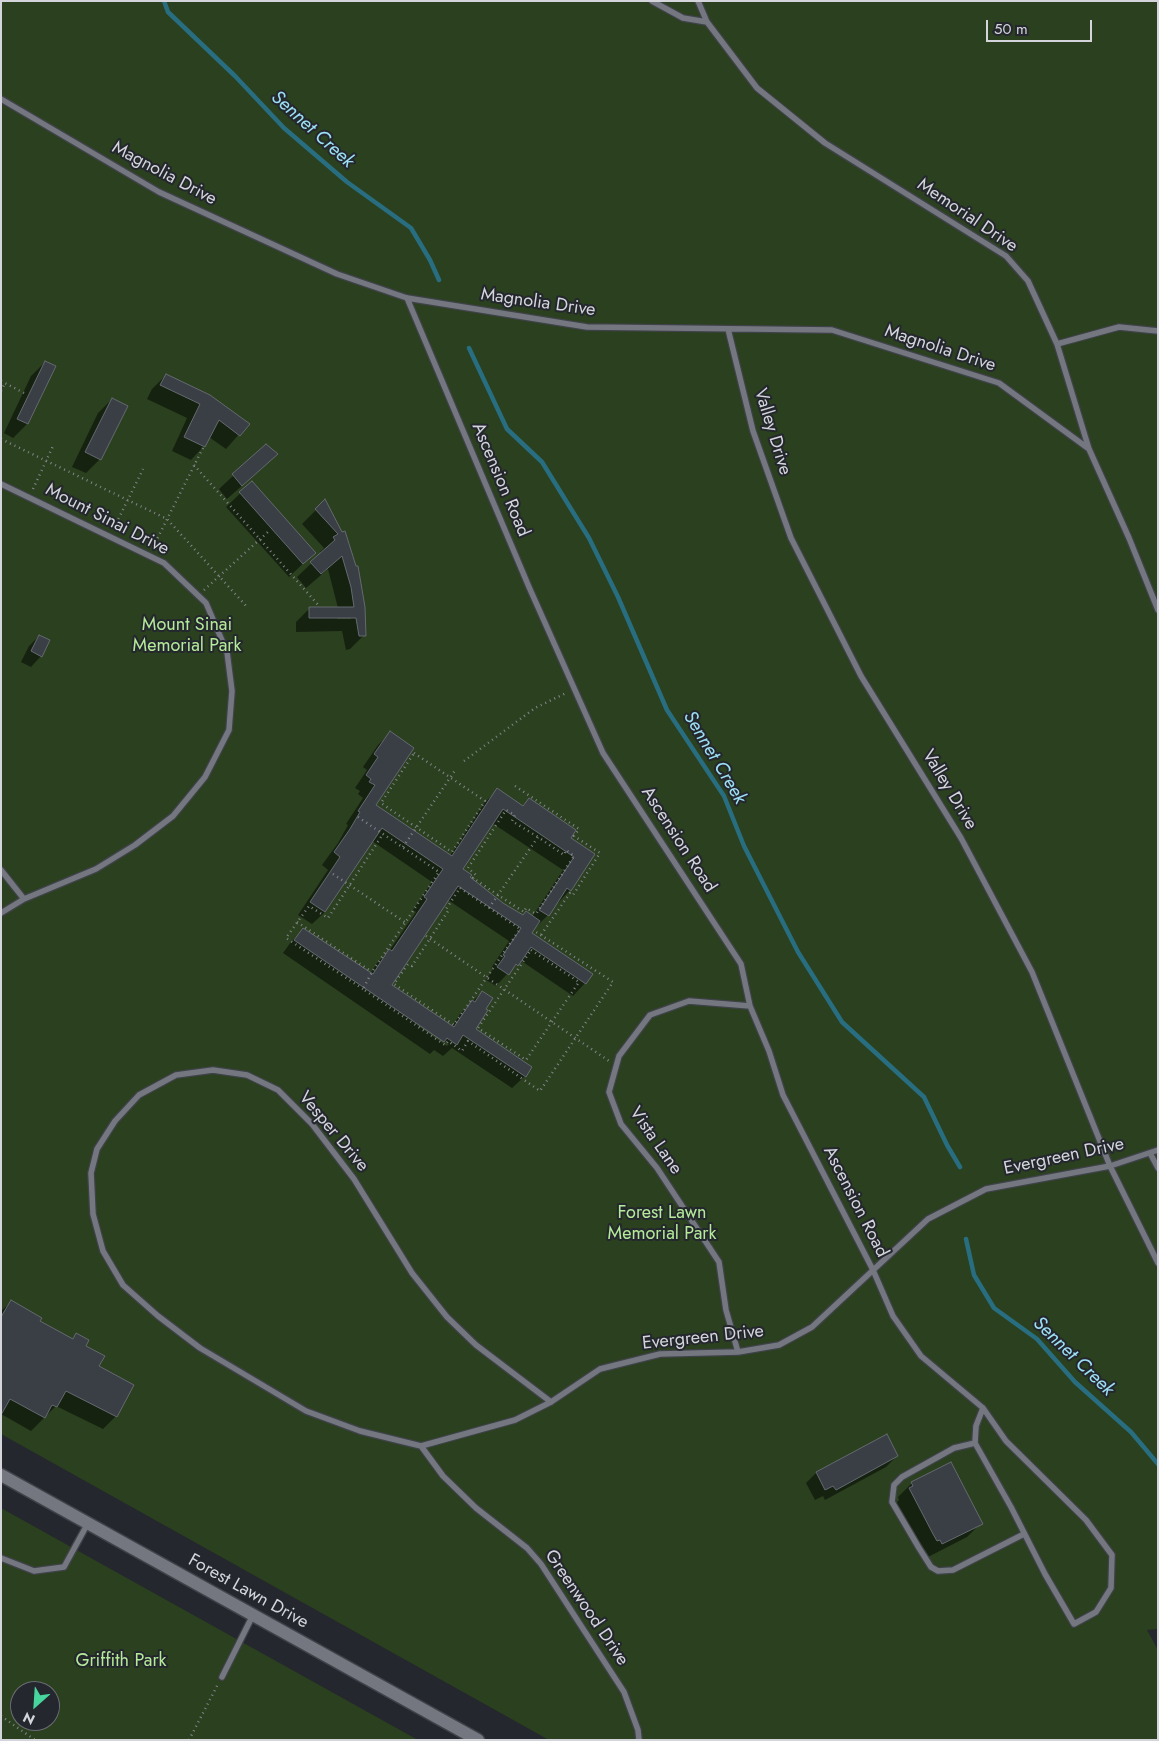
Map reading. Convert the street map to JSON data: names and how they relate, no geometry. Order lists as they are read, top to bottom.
{
  "streets": {
    "street": ["Forest Lawn Drive"],
    "lane": [
      "Magnolia Drive",
      "Memorial Drive",
      "Valley Drive",
      "Ascension Road",
      "Mount Sinai Drive",
      "Vesper Drive",
      "Vista Lane",
      "Evergreen Drive",
      "Greenwood Drive"
    ]
  },
  "crossings": [
    ["Magnolia Drive", "Memorial Drive"],
    ["Magnolia Drive", "Valley Drive"],
    ["Magnolia Drive", "Ascension Road"],
    ["Valley Drive", "Evergreen Drive"],
    ["Ascension Road", "Vista Lane"],
    ["Ascension Road", "Evergreen Drive"],
    ["Vesper Drive", "Evergreen Drive"],
    ["Vesper Drive", "Greenwood Drive"],
    ["Vista Lane", "Evergreen Drive"],
    ["Evergreen Drive", "Greenwood Drive"]
  ],
  "water": ["Sennet Creek"],
  "parks": ["Mount Sinai Memorial Park", "Forest Lawn Memorial Park", "Griffith Park"],
  "scale_bar": "50 m",
  "north": "bottom left"
}
